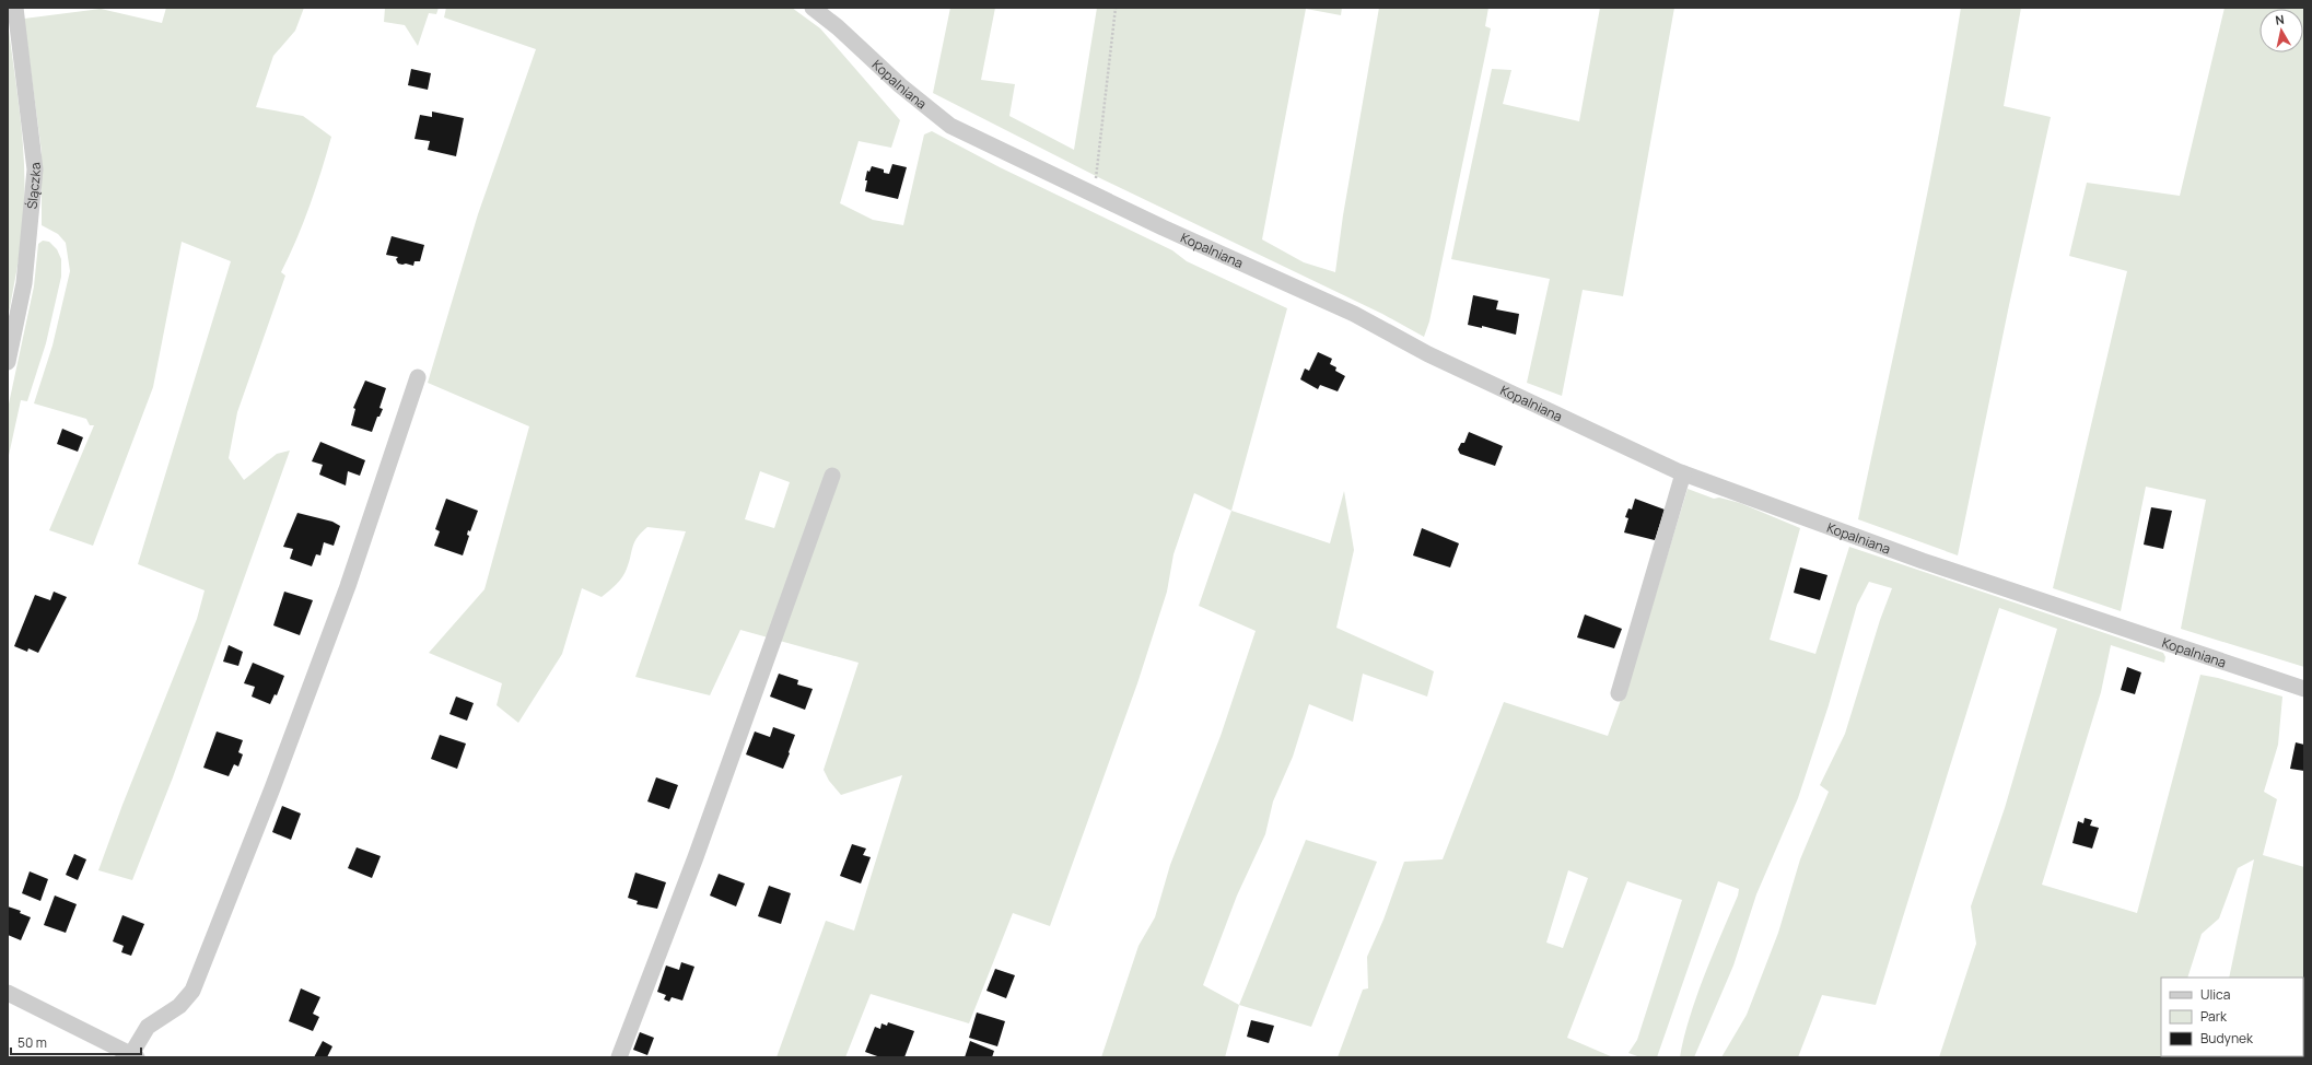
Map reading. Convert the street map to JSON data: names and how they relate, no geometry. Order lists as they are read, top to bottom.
{
  "streets": {
    "street": ["Kopalniana", "Ślączka"]
  },
  "legend": ["Ulica", "Park", "Budynek"],
  "scale_bar": "50 m",
  "north": "top"
}
